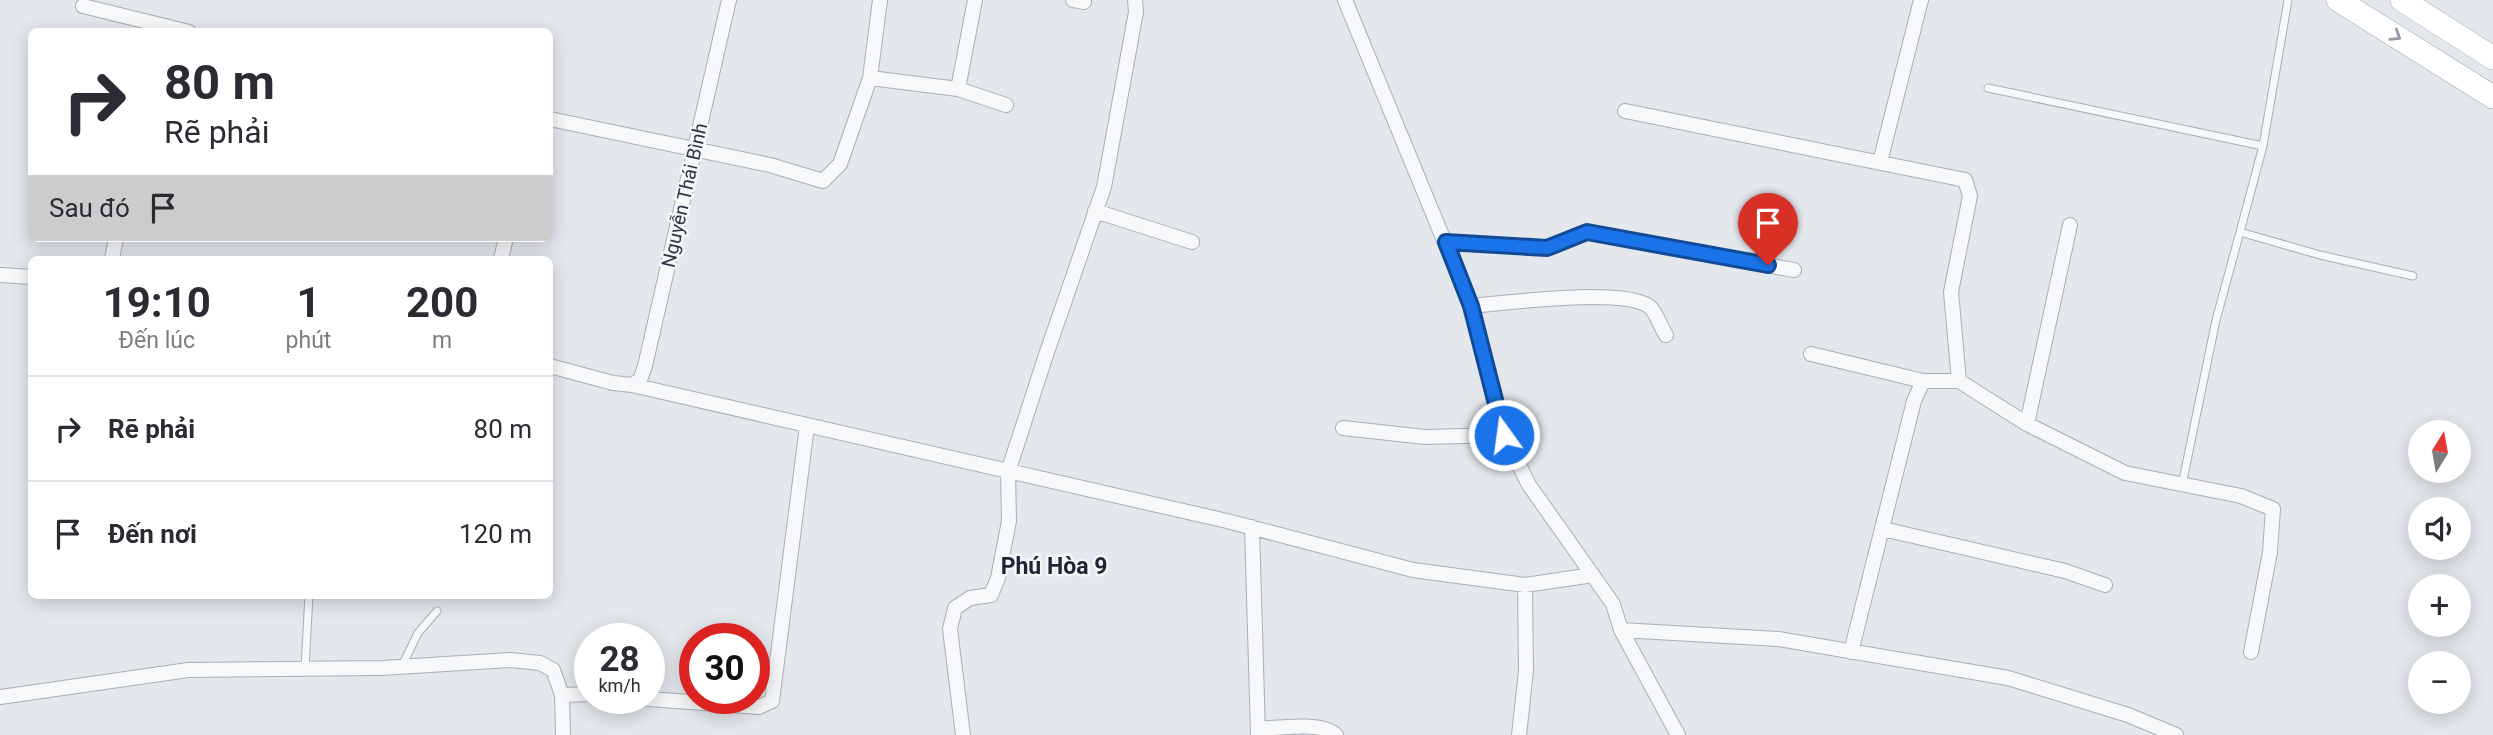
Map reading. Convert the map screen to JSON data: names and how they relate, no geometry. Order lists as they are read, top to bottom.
{
  "streets": {
    "street": ["Nguyễn Thái Bình"]
  },
  "districts": ["Phú Hòa 9"],
  "north": "top",
  "page": {
    "turn": ["80 m", "Rẽ phải"],
    "then": "Sau đó",
    "eta": [
      "19:10",
      "Đến lúc",
      "1",
      "phút",
      "200",
      "m"
    ],
    "list": [
      {
        "name": "Rẽ phải",
        "value": "80 m"
      },
      {
        "name": "Đến nơi",
        "value": "120 m"
      }
    ],
    "map_buttons": ["+", "−"],
    "speed": "28 km/h",
    "limit": "30"
  }
}
